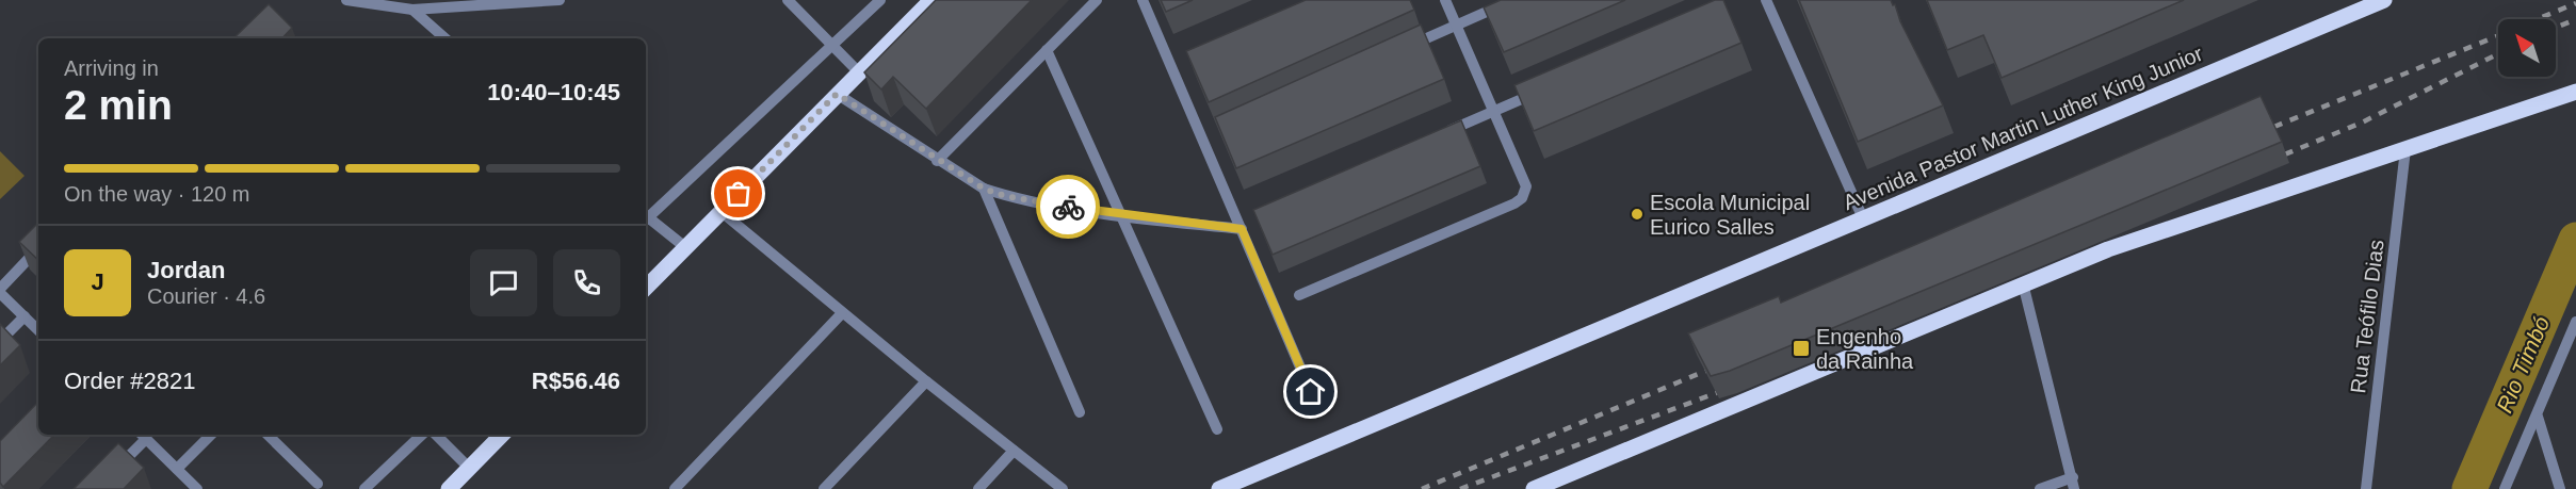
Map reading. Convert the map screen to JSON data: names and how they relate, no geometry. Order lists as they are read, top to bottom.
{
  "streets": {
    "main road": ["Avenida Pastor Martin Luther King Junior"],
    "street": ["Rua Teófilo Dias"]
  },
  "water": ["Rio Timbó"],
  "places": {
    "other": ["Escola Municipal Eurico Salles"],
    "transit": ["Engenho da Rainha"]
  },
  "north": "top left",
  "page": {
    "heading": ["2 min", "Arriving in", "10:40–10:45"],
    "panel": [
      "Jordan",
      "Courier · 4.6",
      "Order #2821",
      "R$56.46"
    ],
    "bar": "On the way · 120 m",
    "round": "J"
  }
}
